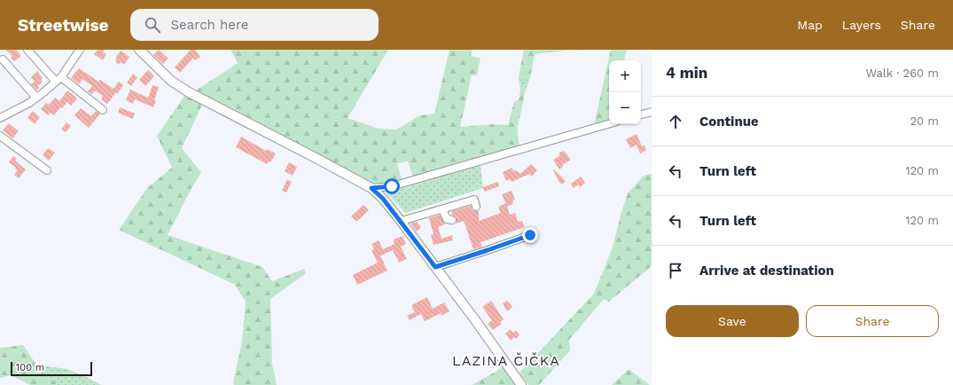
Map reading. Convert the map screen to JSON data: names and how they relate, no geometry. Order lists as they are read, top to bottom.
{
  "districts": ["LAZINA ČIČKA"],
  "scale_bar": "100 m",
  "page": {
    "header": "Streetwise",
    "search": "Search here",
    "nav": ["Map", "Layers", "Share"],
    "heading": ["4 min", "Walk · 260 m"],
    "map_buttons": ["+", "−"],
    "list": [
      ["Continue", "20 m"],
      ["Turn left", "120 m"],
      ["Turn left", "120 m"],
      "Arrive at destination"
    ],
    "buttons": ["Save", "Share"],
    "scale": "100 m"
  }
}
